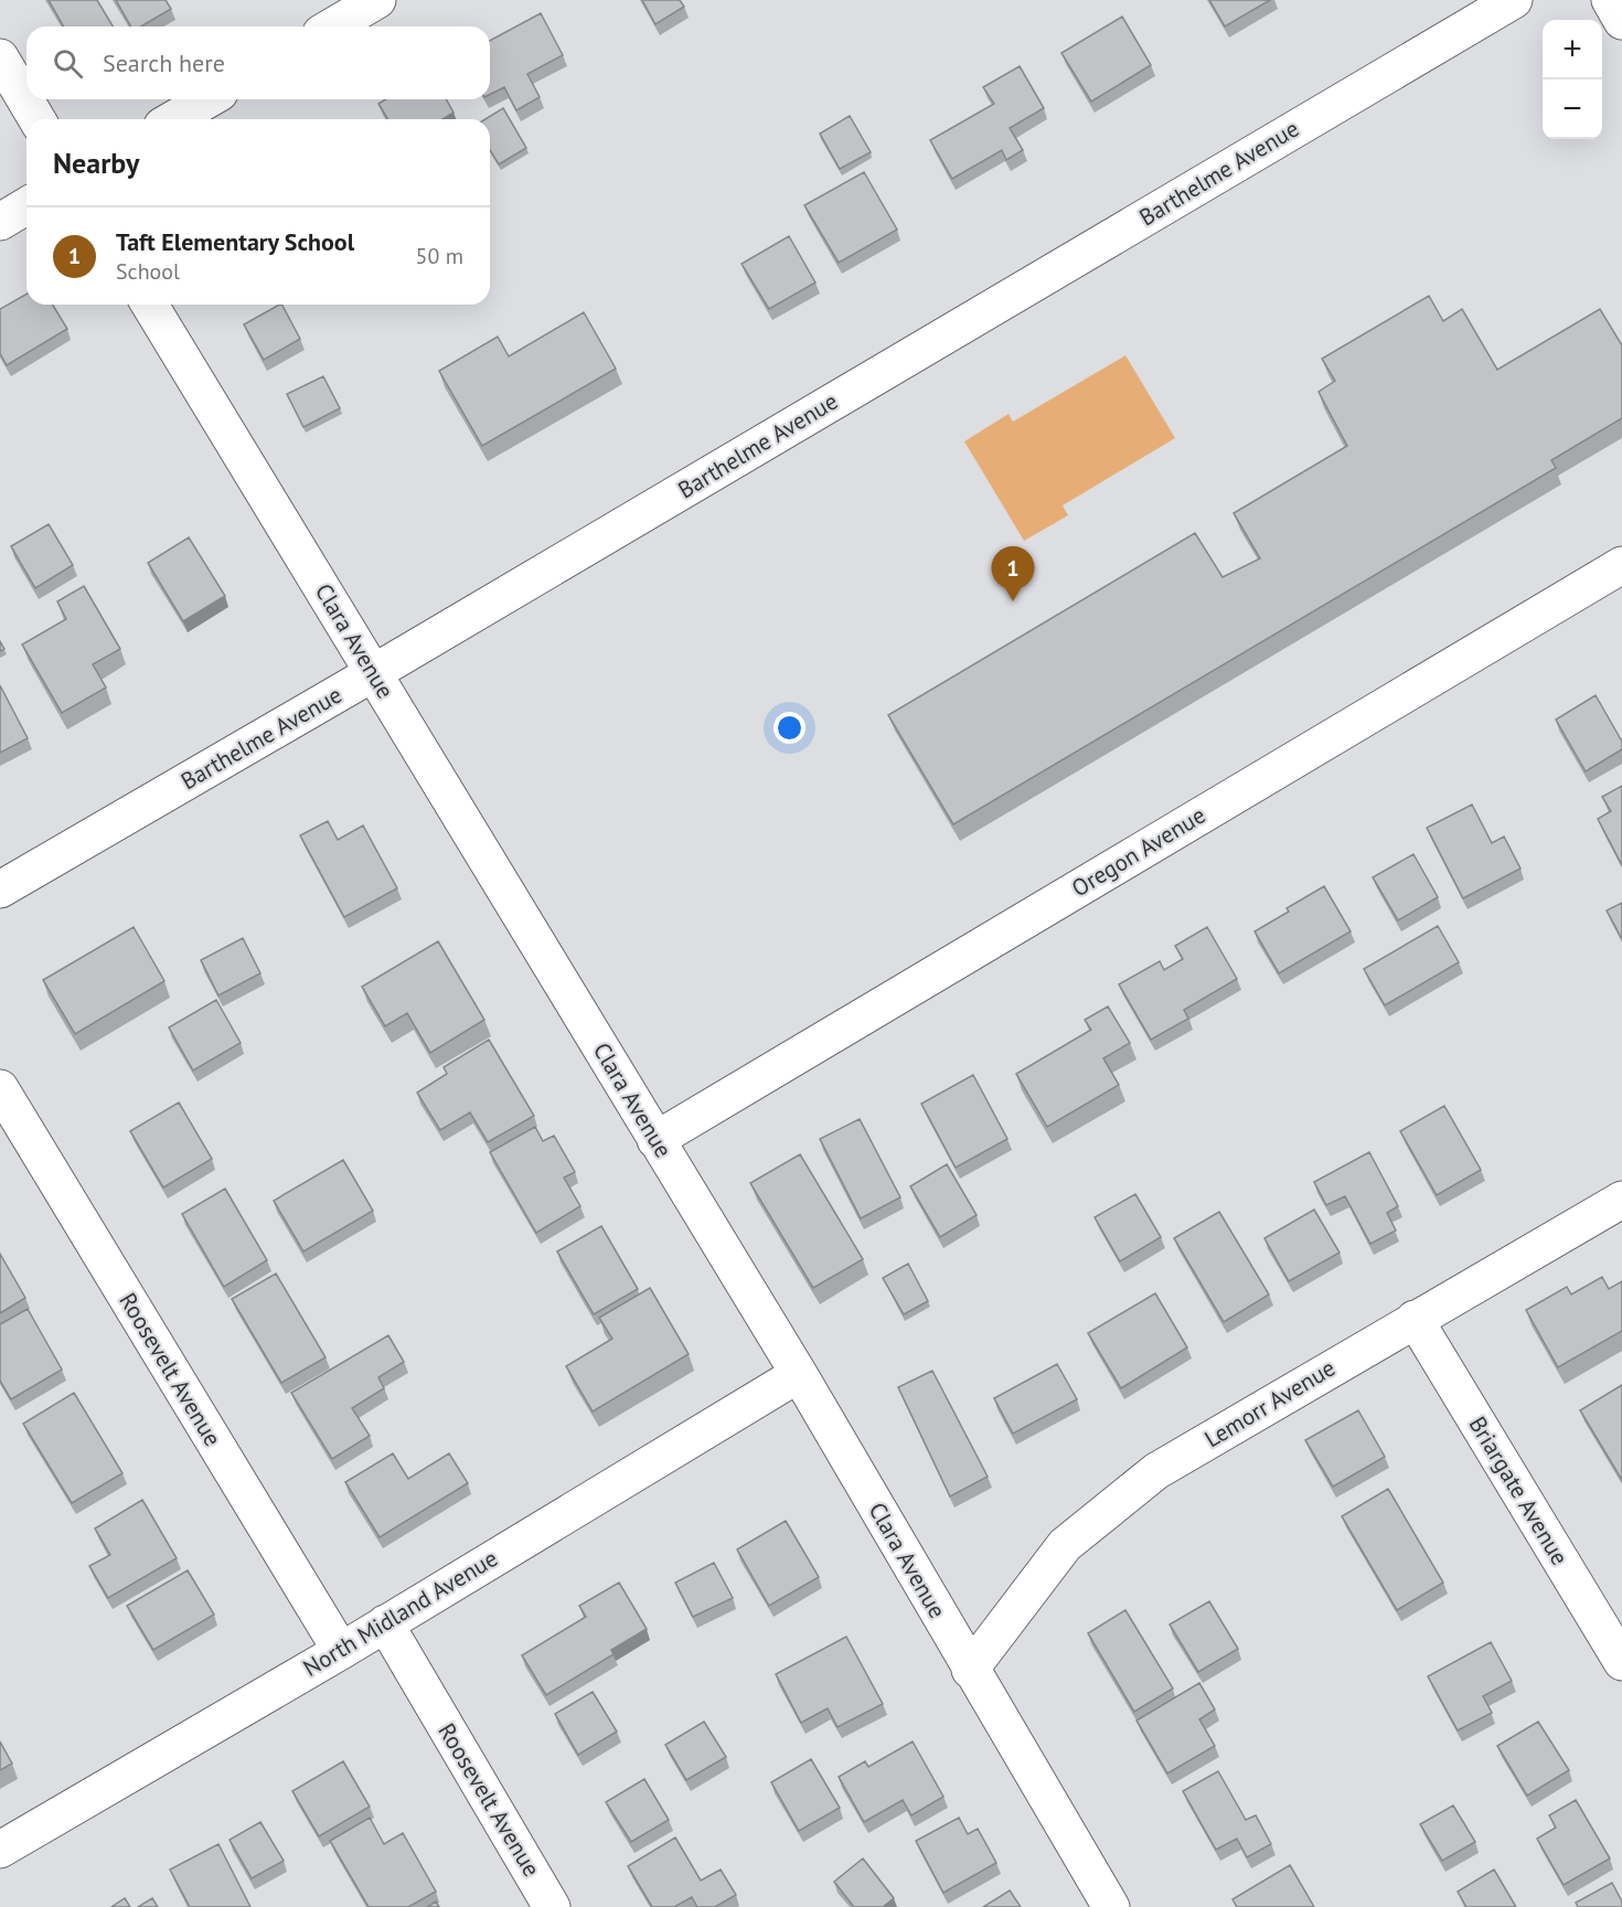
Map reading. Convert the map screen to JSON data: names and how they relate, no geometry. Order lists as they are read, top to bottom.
{
  "streets": {
    "street": [
      "Barthelme Avenue",
      "Clara Avenue",
      "Oregon Avenue",
      "Roosevelt Avenue",
      "Lemorr Avenue",
      "Briargate Avenue",
      "North Midland Avenue"
    ]
  },
  "crossings": [
    ["Barthelme Avenue", "Clara Avenue"],
    ["Clara Avenue", "Oregon Avenue"],
    ["Clara Avenue", "Lemorr Avenue"],
    ["Clara Avenue", "North Midland Avenue"],
    ["Roosevelt Avenue", "North Midland Avenue"],
    ["Lemorr Avenue", "Briargate Avenue"]
  ],
  "page": {
    "map_buttons": ["+", "−"],
    "search": "Search here",
    "heading": "Nearby",
    "list": [
      {
        "mark": "1",
        "name": "Taft Elementary School",
        "note": "School",
        "value": "50 m"
      }
    ],
    "pins": "1"
  }
}
